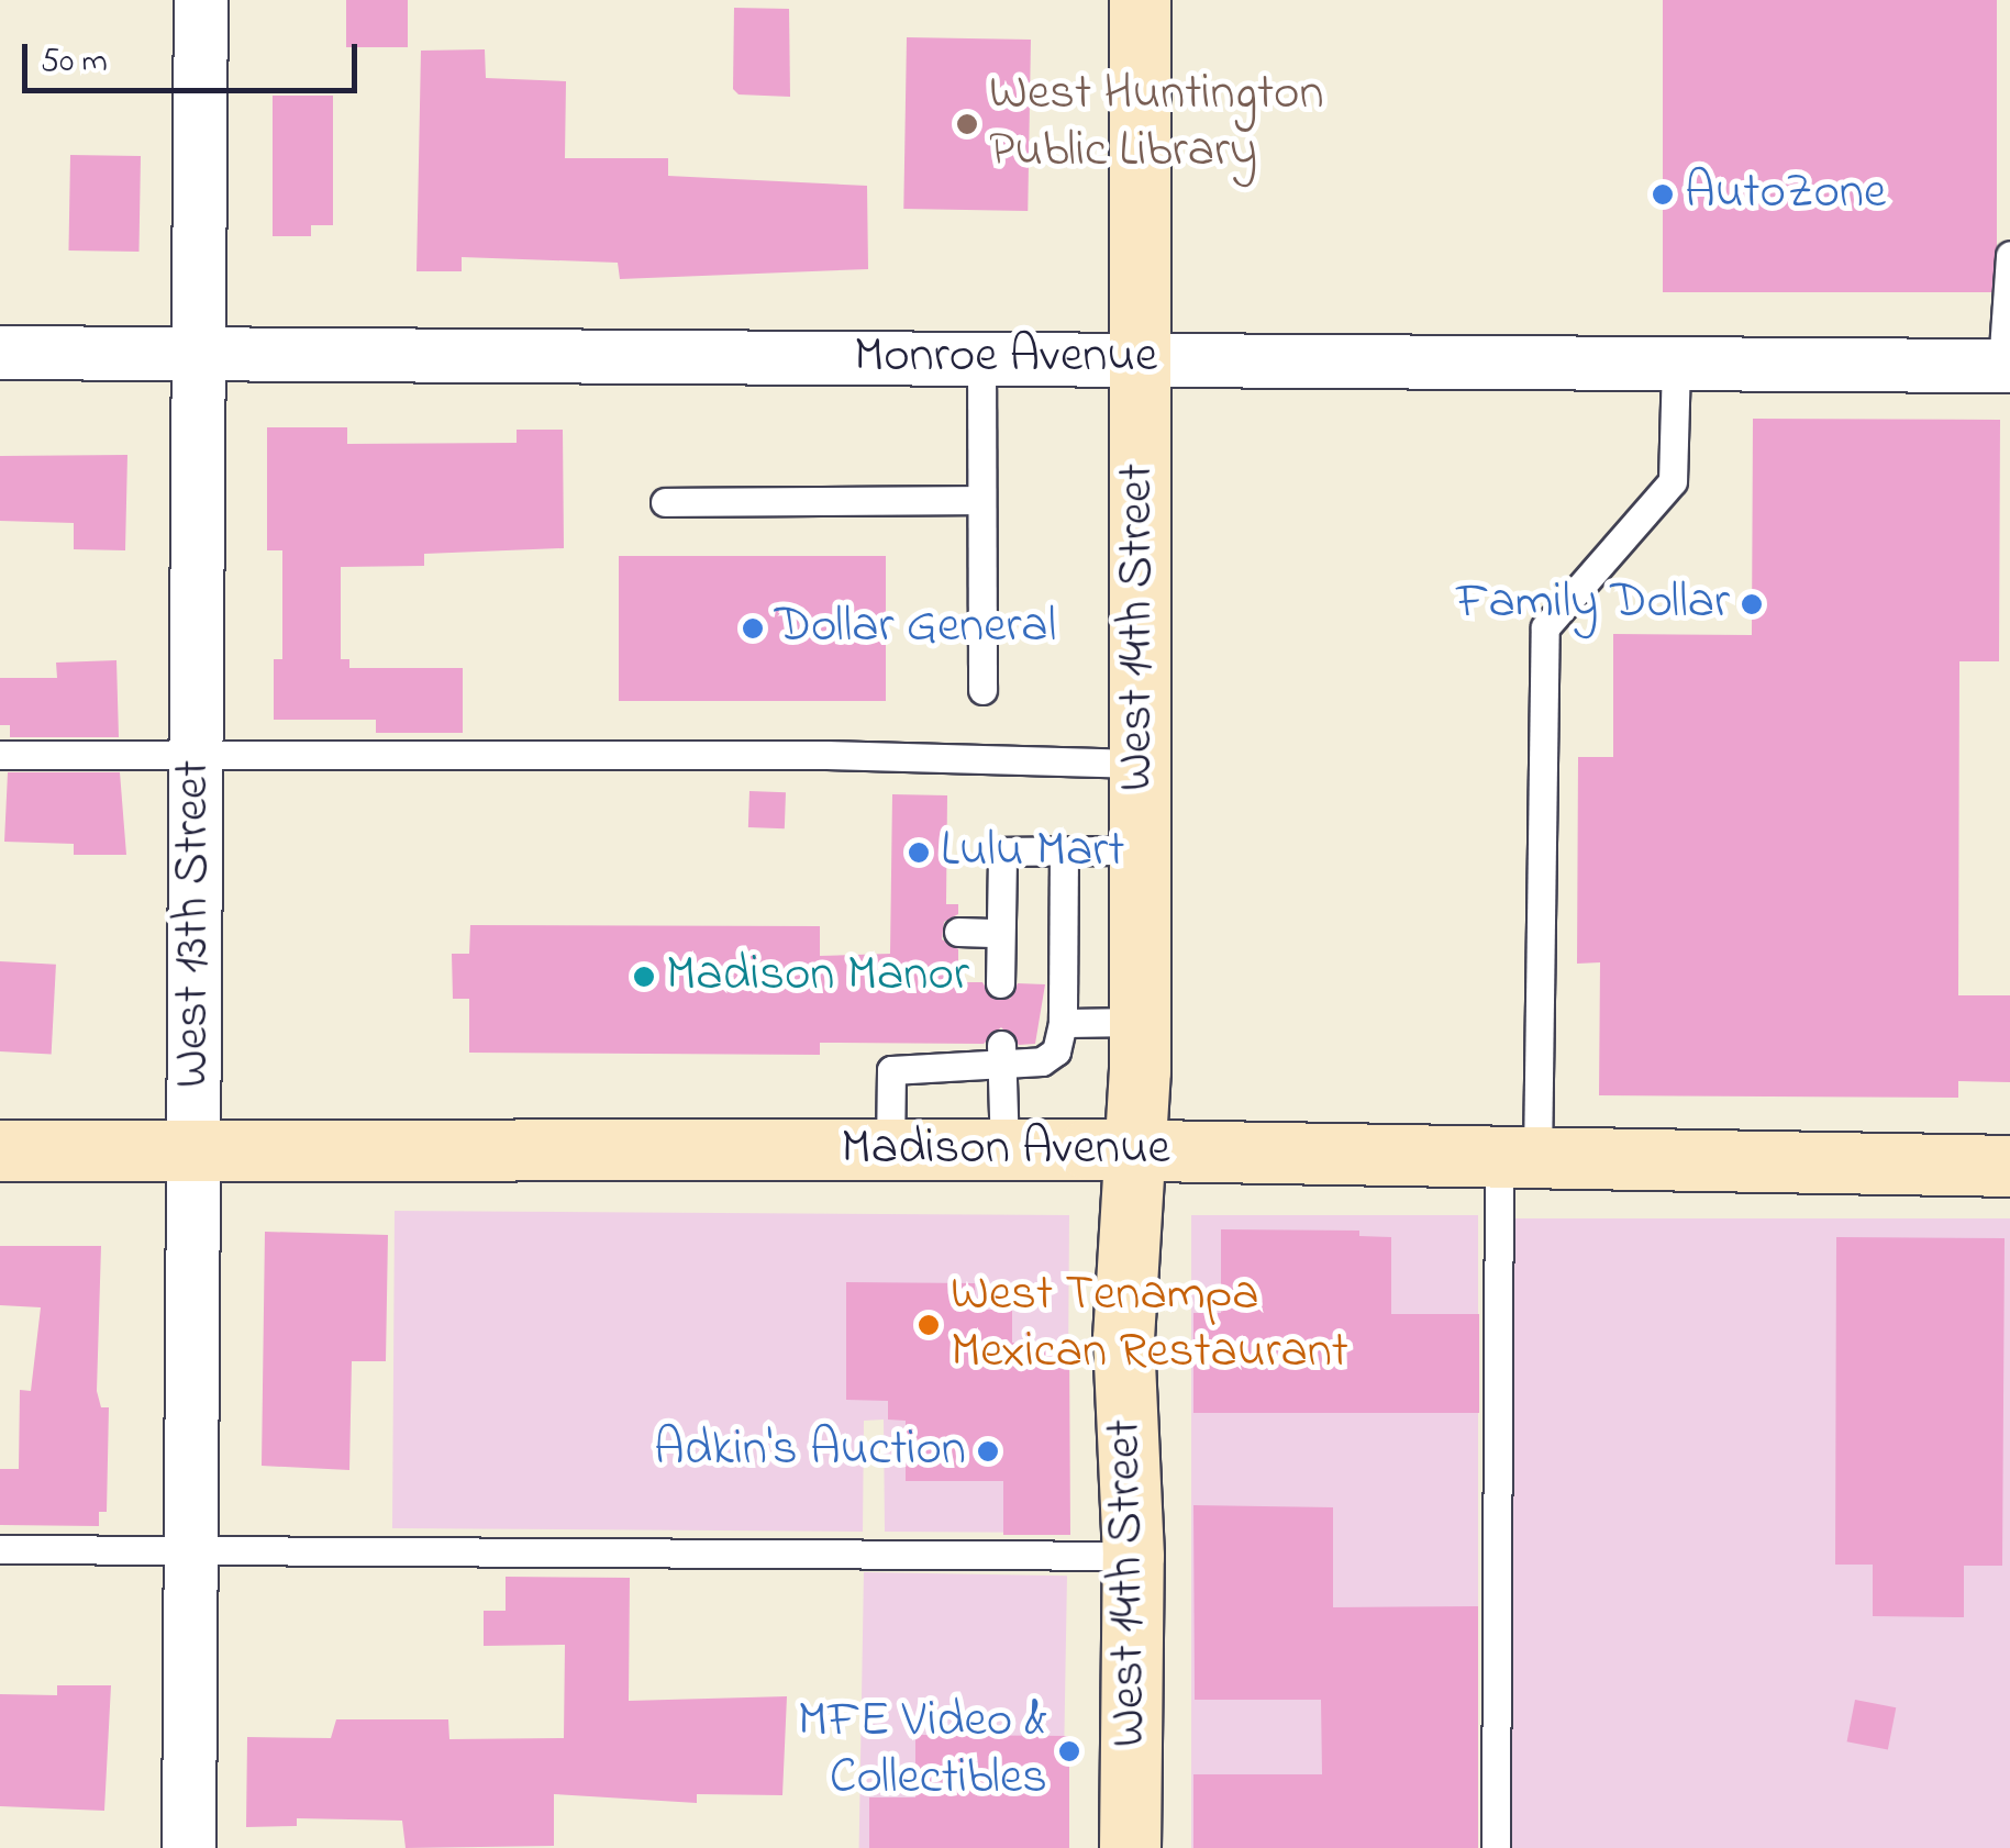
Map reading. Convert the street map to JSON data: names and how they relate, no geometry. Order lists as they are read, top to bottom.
{
  "streets": {
    "street": [
      "Monroe Avenue",
      "West 14th Street",
      "West 13th Street",
      "Madison Avenue"
    ]
  },
  "crossings": [
    ["Monroe Avenue", "West 14th Street"],
    ["Monroe Avenue", "West 13th Street"],
    ["West 14th Street", "Madison Avenue"],
    ["West 13th Street", "Madison Avenue"]
  ],
  "places": [
    "West Huntington Public Library",
    "AutoZone",
    "Family Dollar",
    "Dollar General",
    "Lulu Mart",
    "Madison Manor",
    "West Tenampa Mexican Restaurant",
    "Adkin's Auction",
    "MFE Video & Collectibles"
  ],
  "scale_bar": "50 m"
}
